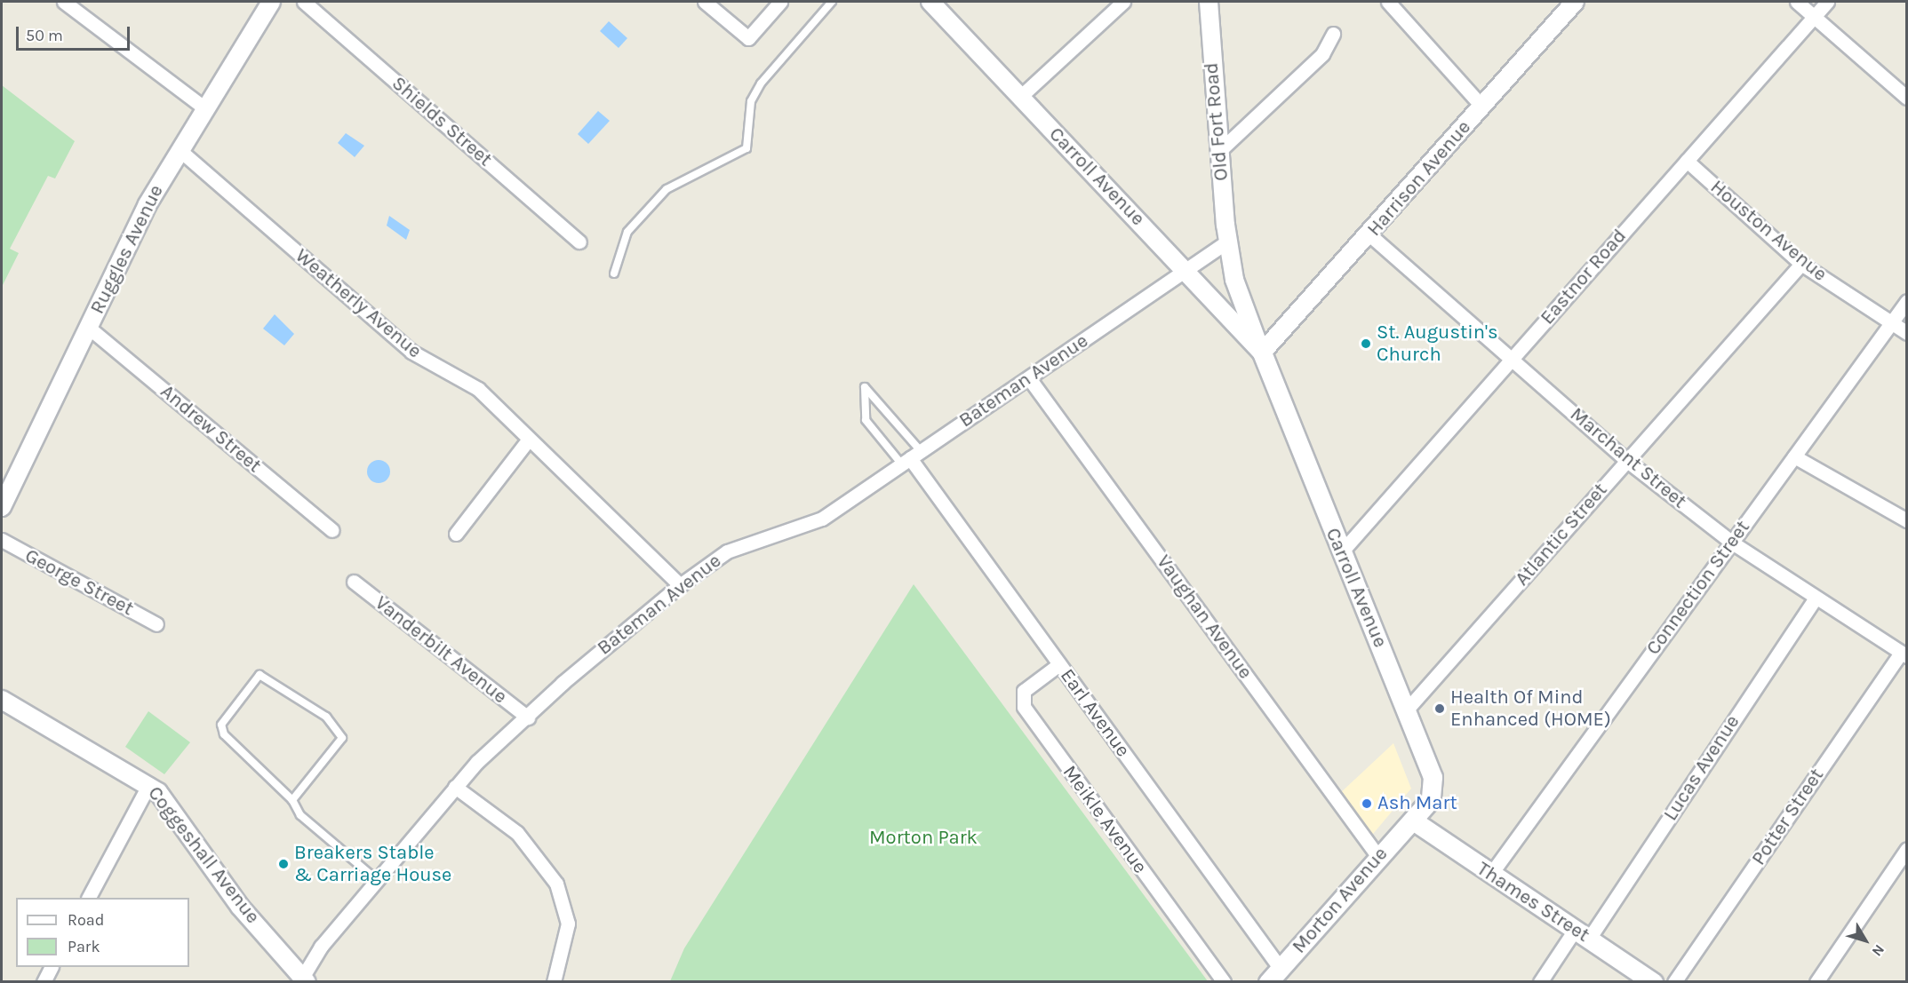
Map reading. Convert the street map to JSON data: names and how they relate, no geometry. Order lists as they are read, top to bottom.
{
  "streets": {
    "main road": ["Carroll Avenue", "Morton Avenue", "Thames Street"],
    "street": [
      "Shields Street",
      "Old Fort Road",
      "Harrison Avenue",
      "Houston Avenue",
      "Ruggles Avenue",
      "Eastnor Road",
      "Weatherly Avenue",
      "Bateman Avenue",
      "Andrew Street",
      "Marchant Street",
      "Atlantic Street",
      "George Street",
      "Connection Street",
      "Vaughan Avenue",
      "Vanderbilt Avenue",
      "Earl Avenue",
      "Lucas Avenue",
      "Potter Street",
      "Meikle Avenue",
      "Coggeshall Avenue"
    ]
  },
  "crossings": [
    ["Old Fort Road", "Carroll Avenue"],
    ["Old Fort Road", "Bateman Avenue"],
    ["Carroll Avenue", "Harrison Avenue"],
    ["Carroll Avenue", "Eastnor Road"],
    ["Carroll Avenue", "Bateman Avenue"],
    ["Carroll Avenue", "Atlantic Street"],
    ["Carroll Avenue", "Morton Avenue"],
    ["Carroll Avenue", "Thames Street"],
    ["Harrison Avenue", "Marchant Street"],
    ["Houston Avenue", "Eastnor Road"],
    ["Houston Avenue", "Atlantic Street"],
    ["Houston Avenue", "Connection Street"],
    ["Ruggles Avenue", "Weatherly Avenue"],
    ["Ruggles Avenue", "Andrew Street"],
    ["Eastnor Road", "Marchant Street"],
    ["Weatherly Avenue", "Bateman Avenue"],
    ["Bateman Avenue", "Vaughan Avenue"],
    ["Bateman Avenue", "Vanderbilt Avenue"],
    ["Bateman Avenue", "Earl Avenue"],
    ["Bateman Avenue", "Coggeshall Avenue"],
    ["Marchant Street", "Atlantic Street"],
    ["Marchant Street", "Connection Street"],
    ["Marchant Street", "Lucas Avenue"],
    ["Marchant Street", "Potter Street"],
    ["Connection Street", "Thames Street"],
    ["Vaughan Avenue", "Morton Avenue"],
    ["Earl Avenue", "Meikle Avenue"],
    ["Earl Avenue", "Morton Avenue"],
    ["Lucas Avenue", "Thames Street"],
    ["Morton Avenue", "Thames Street"]
  ],
  "parks": ["Morton Park"],
  "places": [
    "St. Augustin's Church",
    "Health Of Mind Enhanced (HOME)",
    "Ash Mart",
    "Breakers Stable & Carriage House"
  ],
  "legend": ["Road", "Park"],
  "scale_bar": "50 m",
  "north": "bottom right"
}
